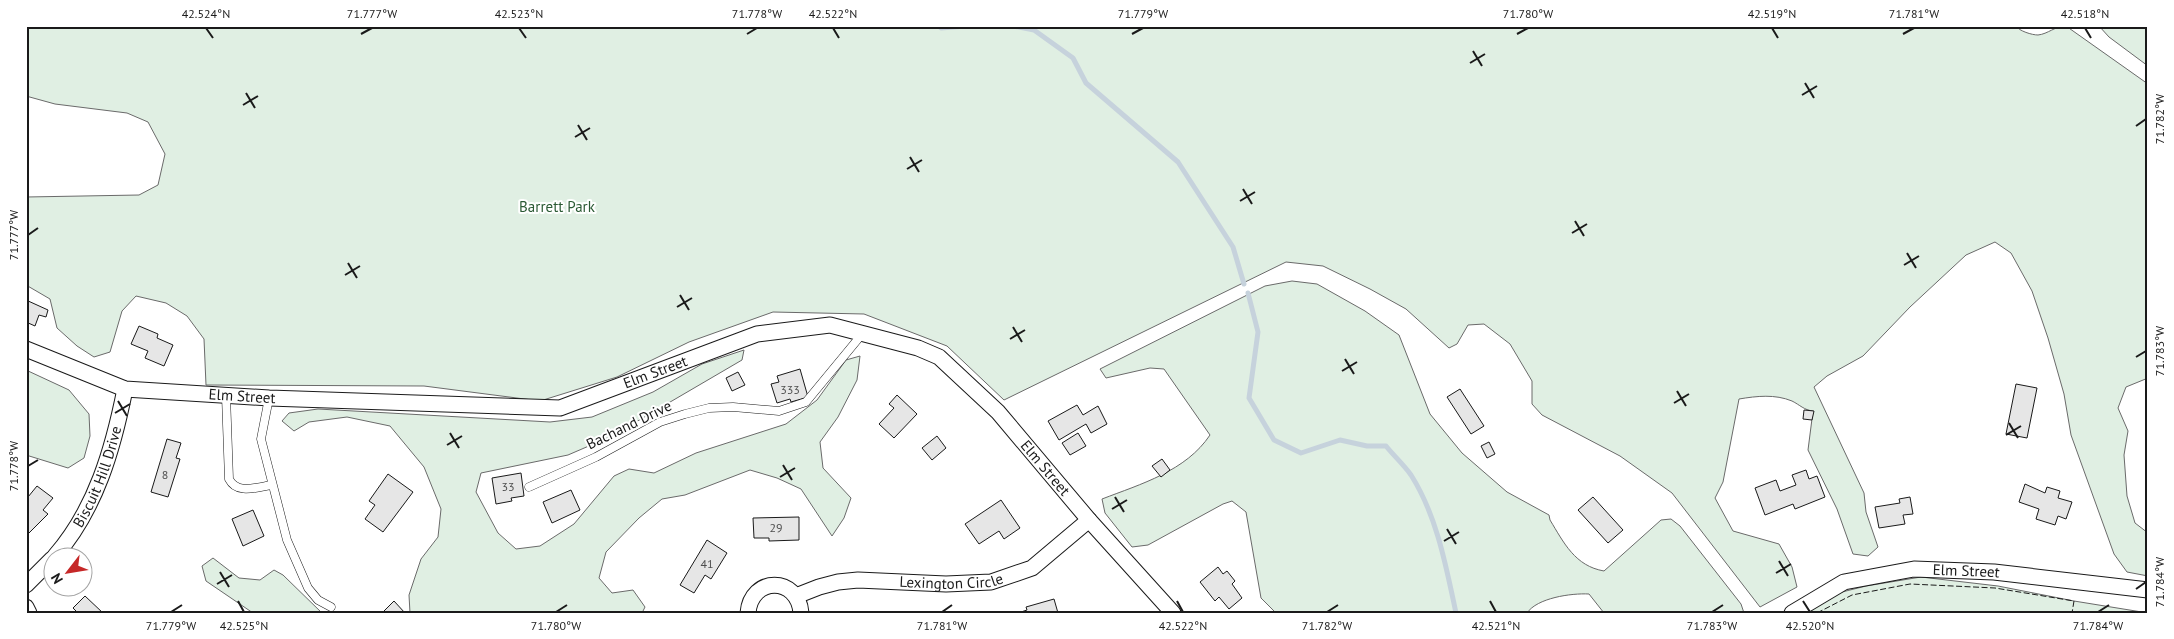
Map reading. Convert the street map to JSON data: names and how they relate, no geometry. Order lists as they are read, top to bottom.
{
  "streets": {
    "street": ["Elm Street", "Biscuit Hill Drive", "Lexington Circle"],
    "lane": ["Bachand Drive"]
  },
  "crossings": [
    ["Elm Street", "Bachand Drive"],
    ["Elm Street", "Biscuit Hill Drive"],
    ["Elm Street", "Lexington Circle"]
  ],
  "parks": ["Barrett Park"],
  "house_numbers": [
    "333",
    "8",
    "33",
    "29",
    "41"
  ],
  "north": "bottom left",
  "coordinates": [
    "42.524°N",
    "71.777°W",
    "42.523°N",
    "71.778°W",
    "42.522°N",
    "71.779°W",
    "71.780°W",
    "42.519°N",
    "71.781°W",
    "42.518°N",
    "71.782°W",
    "71.783°W",
    "71.784°W",
    "42.525°N",
    "42.521°N",
    "42.520°N"
  ]
}
